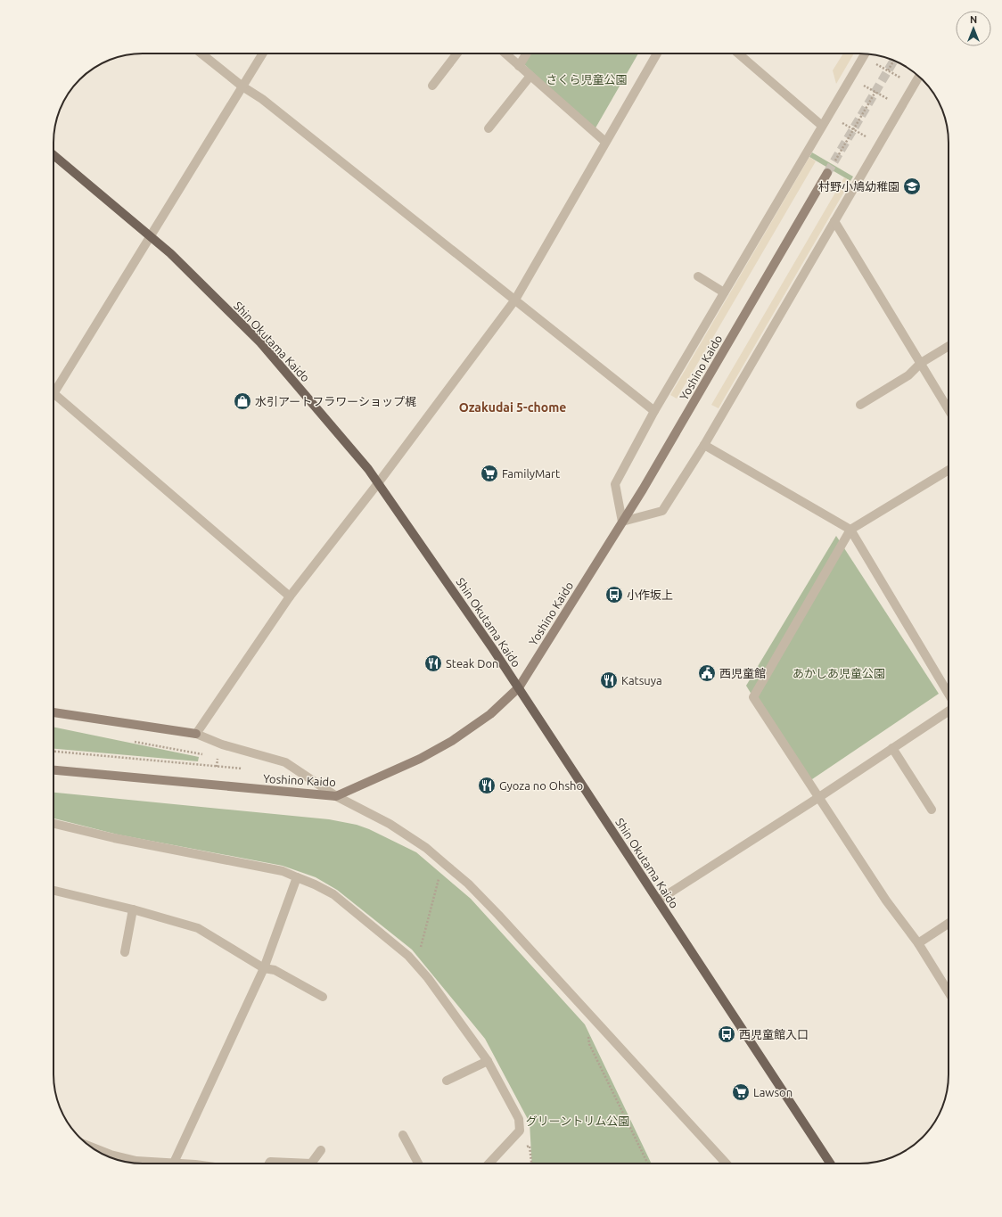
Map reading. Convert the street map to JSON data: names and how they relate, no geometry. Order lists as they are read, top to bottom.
{
  "streets": {
    "main road": ["Shin Okutama Kaido", "Yoshino Kaido"]
  },
  "crossings": [
    ["Shin Okutama Kaido", "Yoshino Kaido"]
  ],
  "districts": ["Ozakudai 5-chome"],
  "parks": ["さくら児童公園", "あかしあ児童公園", "グリーントリム公園"],
  "places": {
    "school or university": ["村野小鳩幼稚園"],
    "shop": ["水引アートフラワーショップ梶"],
    "supermarket": ["FamilyMart", "Lawson"],
    "bus stop": ["小作坂上", "西児童館入口"],
    "restaurant": ["Steak Don", "Katsuya", "Gyoza no Ohsho"],
    "public building": ["西児童館"]
  },
  "north": "top"
}
